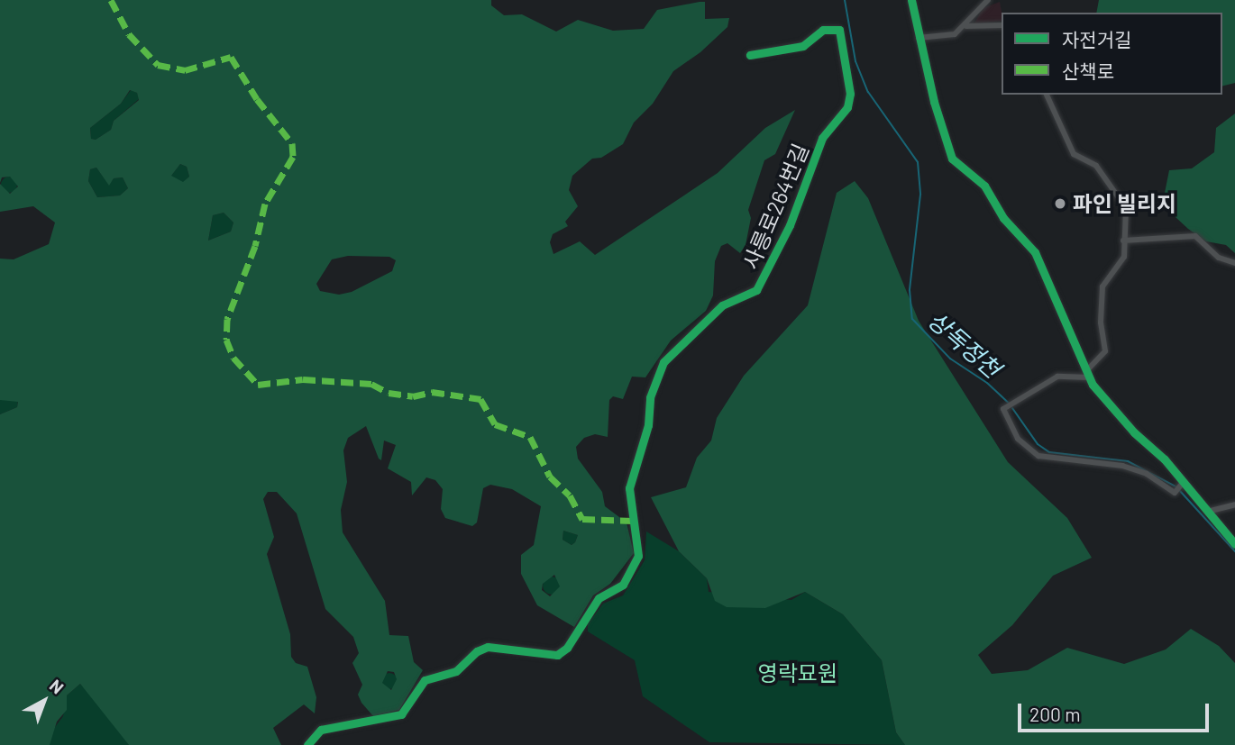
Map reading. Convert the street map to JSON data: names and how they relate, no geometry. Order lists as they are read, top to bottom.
{
  "streets": {
    "street": ["사릉로264번길"]
  },
  "water": ["상독정천"],
  "parks": ["영락묘원"],
  "places": ["파인 빌리지"],
  "legend": ["자전거길", "산책로"],
  "scale_bar": "200 m",
  "north": "top right"
}
